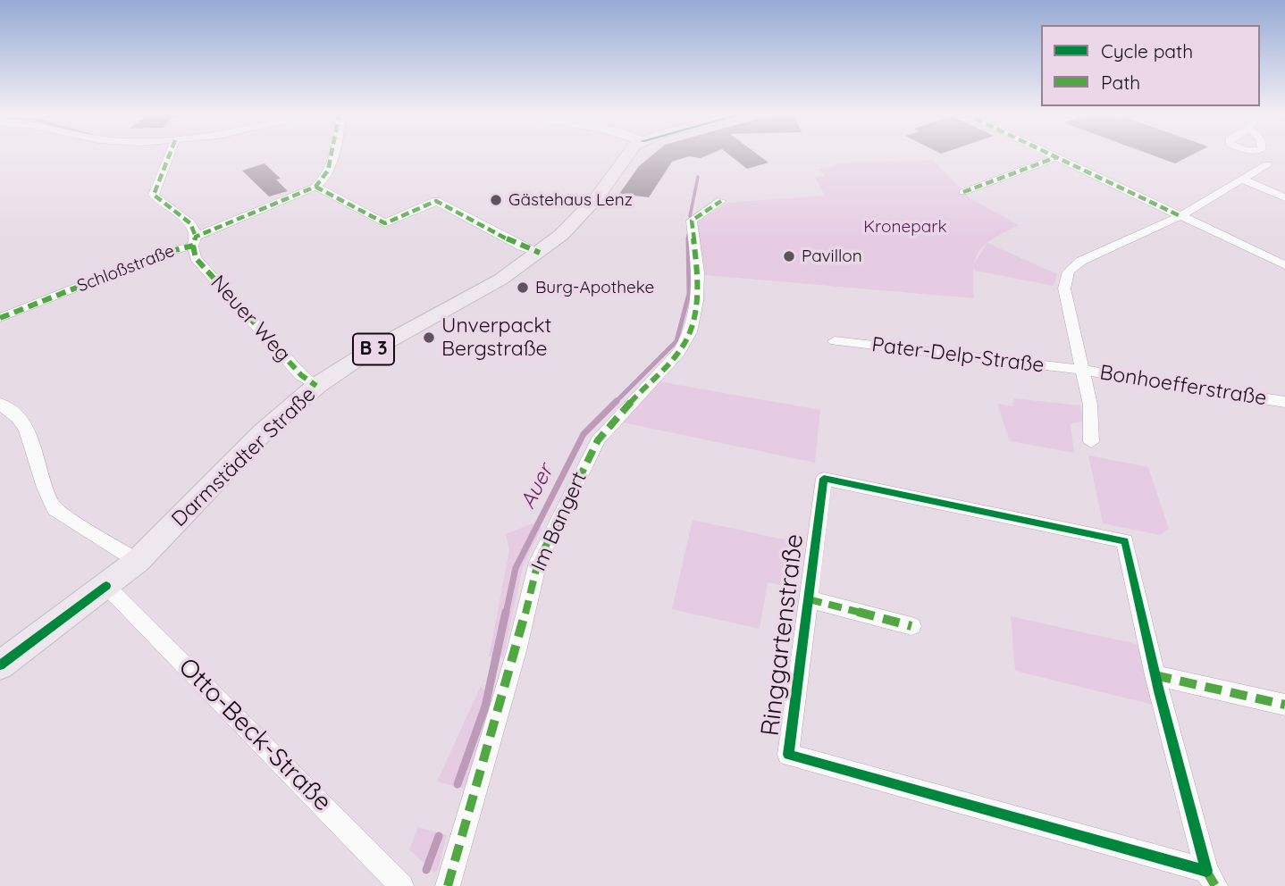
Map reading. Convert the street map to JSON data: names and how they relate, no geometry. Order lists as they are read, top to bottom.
{
  "streets": {
    "main road": ["B 3", "Darmstädter Straße"],
    "street": [
      "Schloßstraße",
      "Neuer Weg",
      "Pater-Delp-Straße",
      "Bonhoefferstraße",
      "Im Bangert",
      "Ringgartenstraße",
      "Otto-Beck-Straße"
    ]
  },
  "crossings": [
    ["Schloßstraße", "Neuer Weg"],
    ["Neuer Weg", "Darmstädter Straße"],
    ["Pater-Delp-Straße", "Bonhoefferstraße"],
    ["Darmstädter Straße", "Otto-Beck-Straße"]
  ],
  "water": ["Auer"],
  "parks": ["Kronepark"],
  "places": [
    "Gästehaus Lenz",
    "Pavillon",
    "Burg-Apotheke",
    "Unverpackt Bergstraße"
  ],
  "legend": ["Cycle path", "Path"]
}
